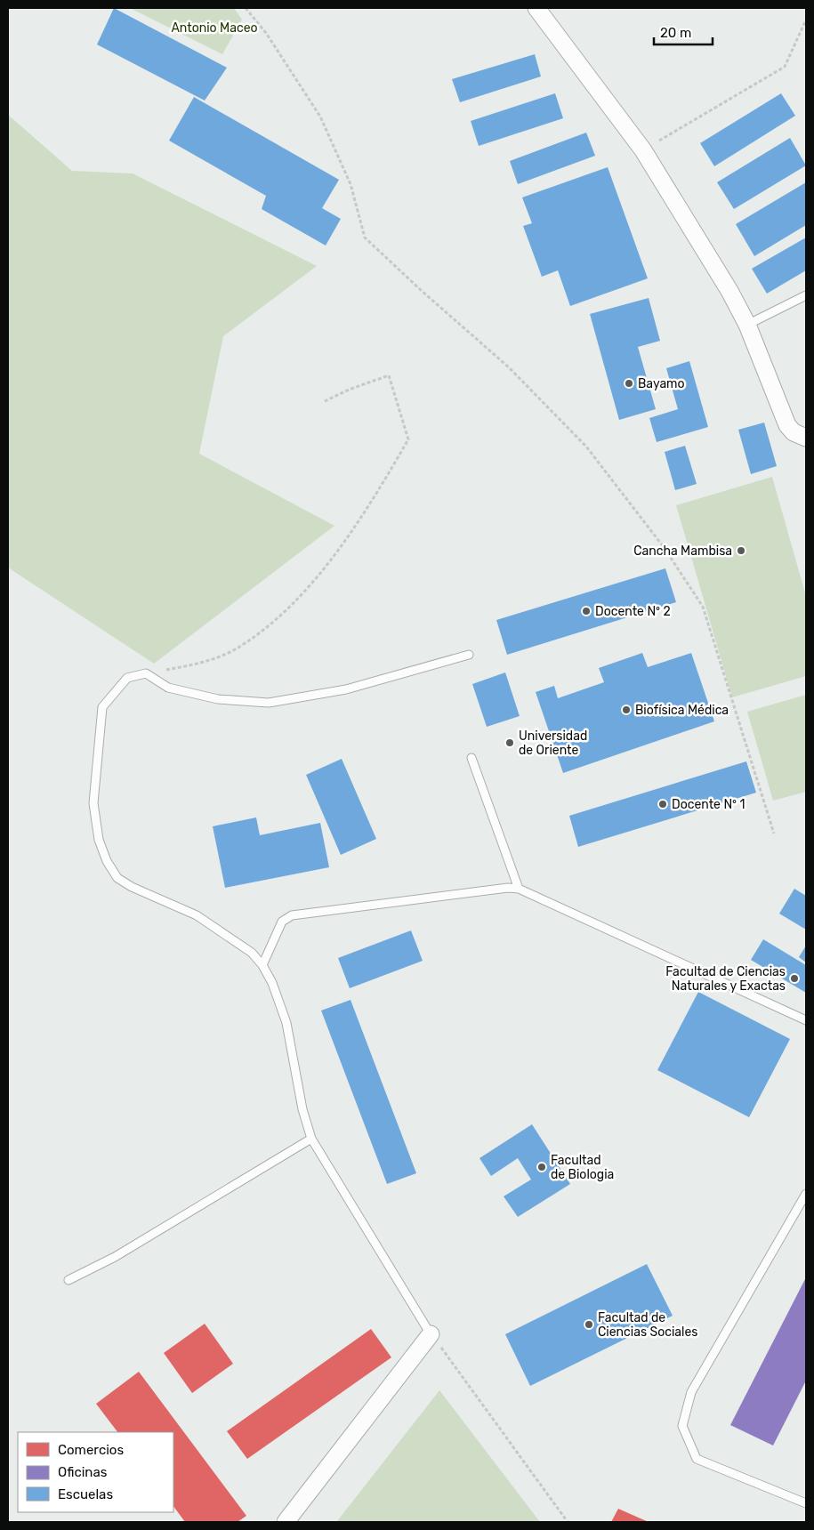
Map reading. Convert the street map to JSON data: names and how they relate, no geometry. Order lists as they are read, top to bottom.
{
  "parks": ["Antonio Maceo"],
  "places": [
    "Bayamo",
    "Cancha Mambisa",
    "Docente Nº 2",
    "Biofísica Médica",
    "Universidad de Oriente",
    "Docente Nº 1",
    "Facultad de Ciencias Naturales y Exactas",
    "Facultad de Biologia",
    "Facultad de Ciencias Sociales"
  ],
  "legend": ["Comercios", "Oficinas", "Escuelas"],
  "scale_bar": "20 m"
}
